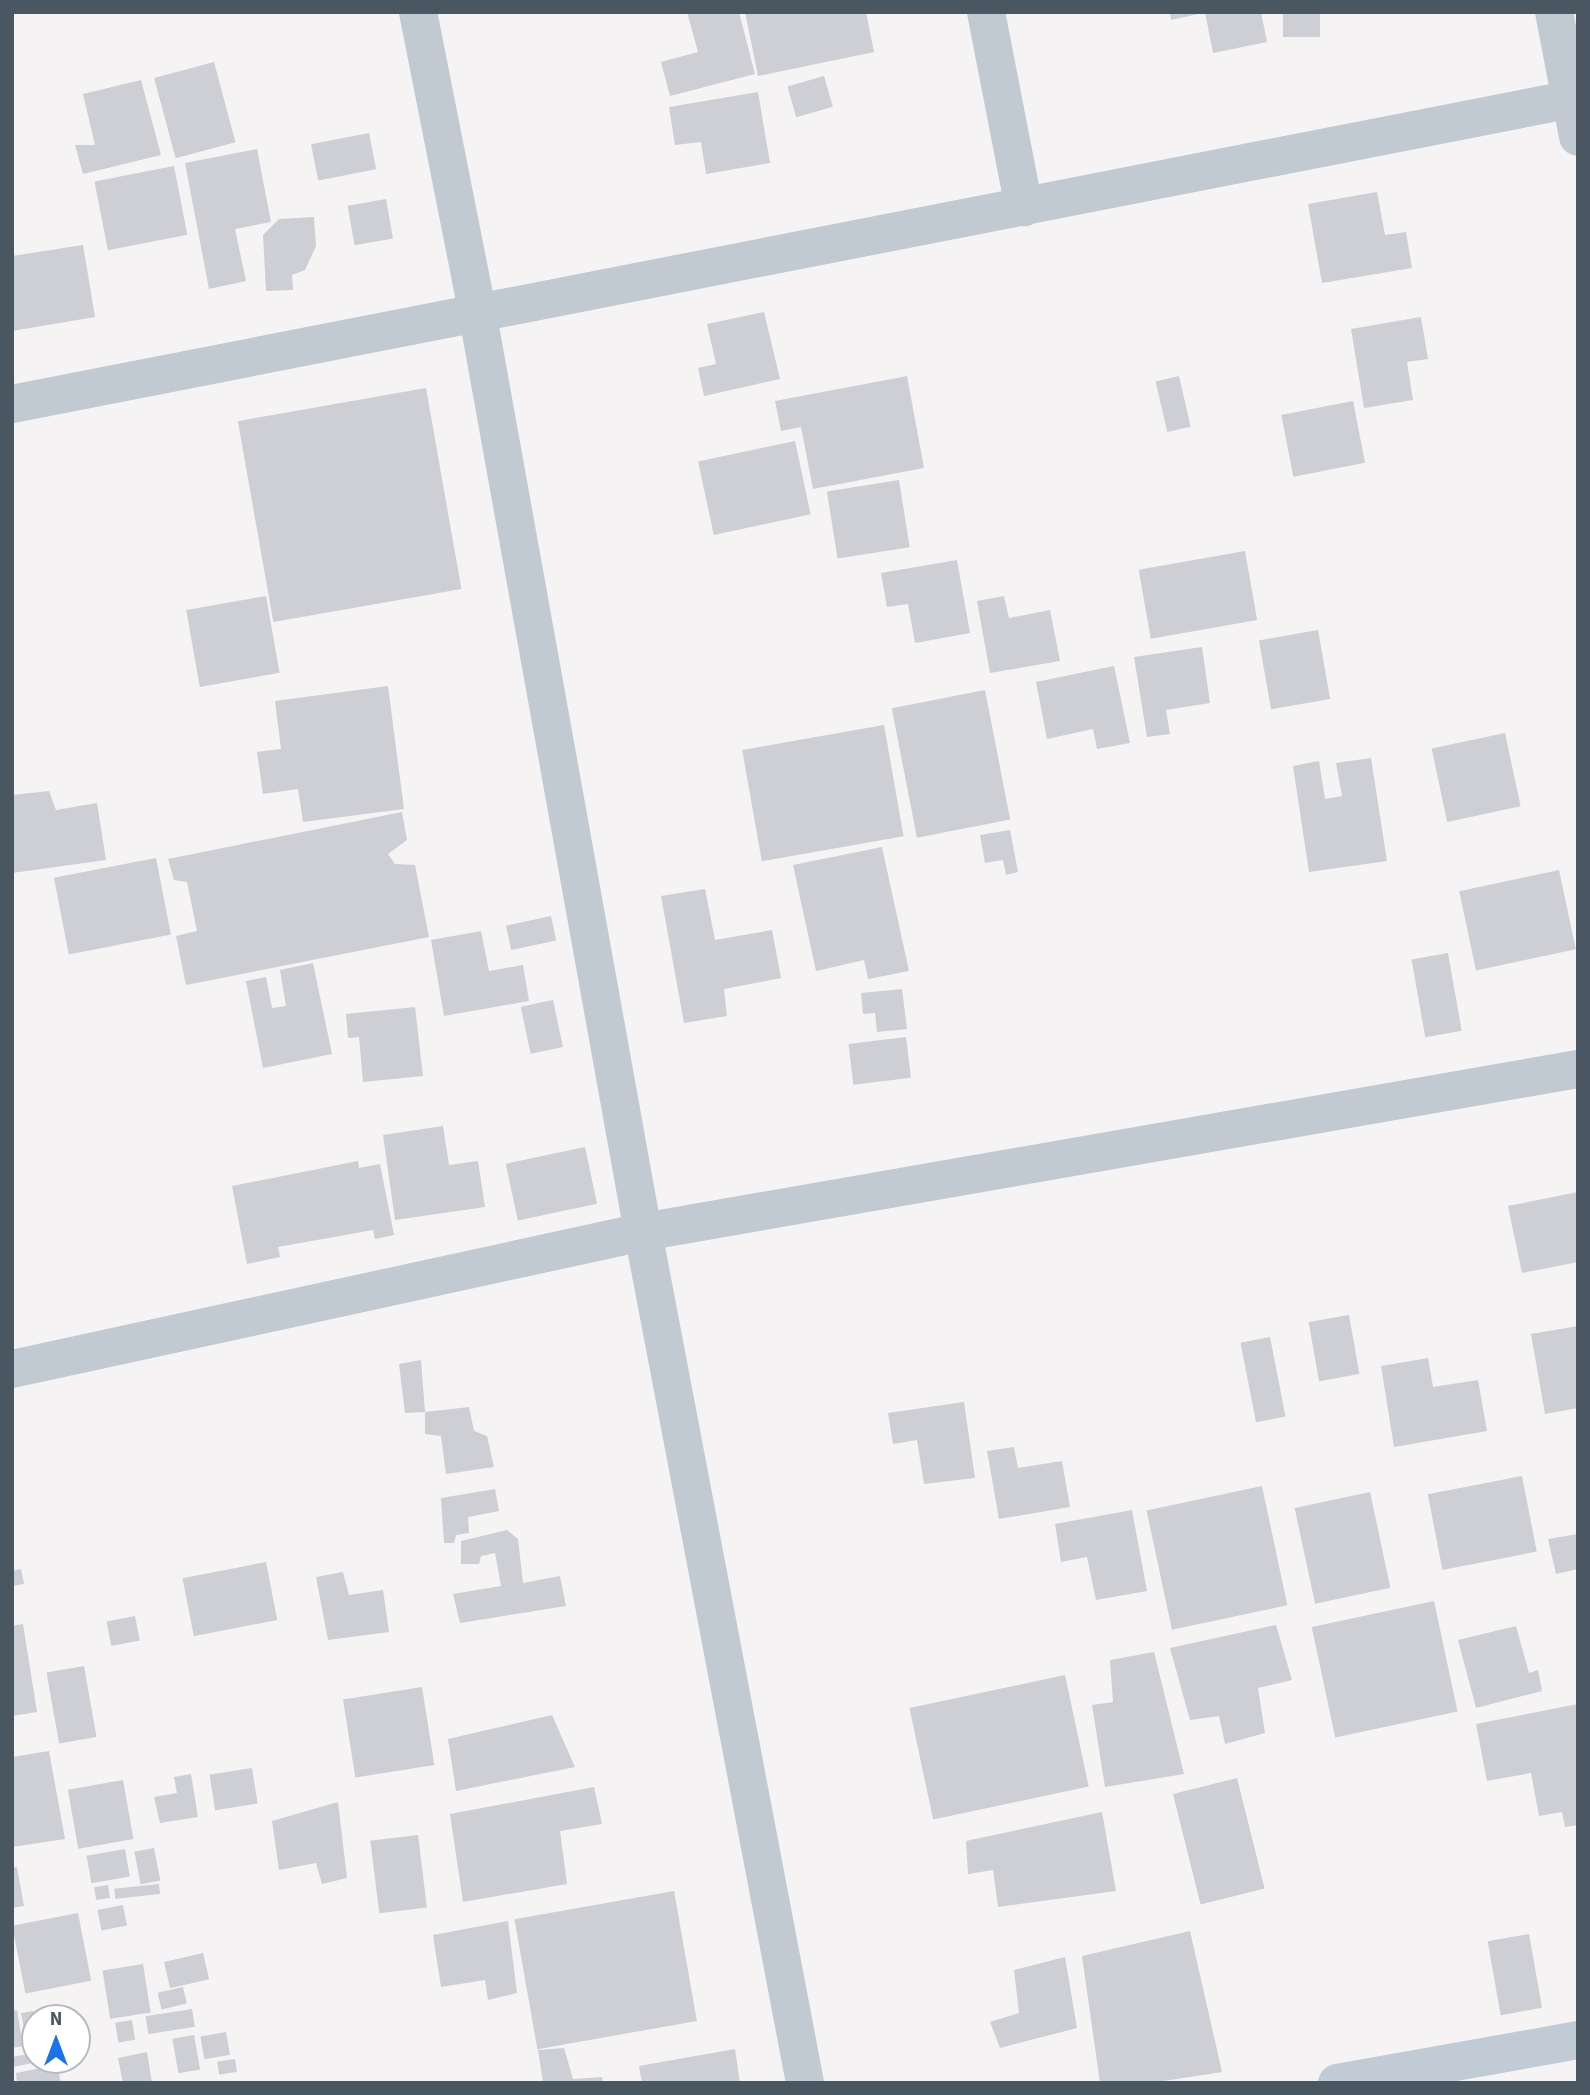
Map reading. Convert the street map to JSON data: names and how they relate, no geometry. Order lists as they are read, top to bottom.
{
  "north": "top"
}
